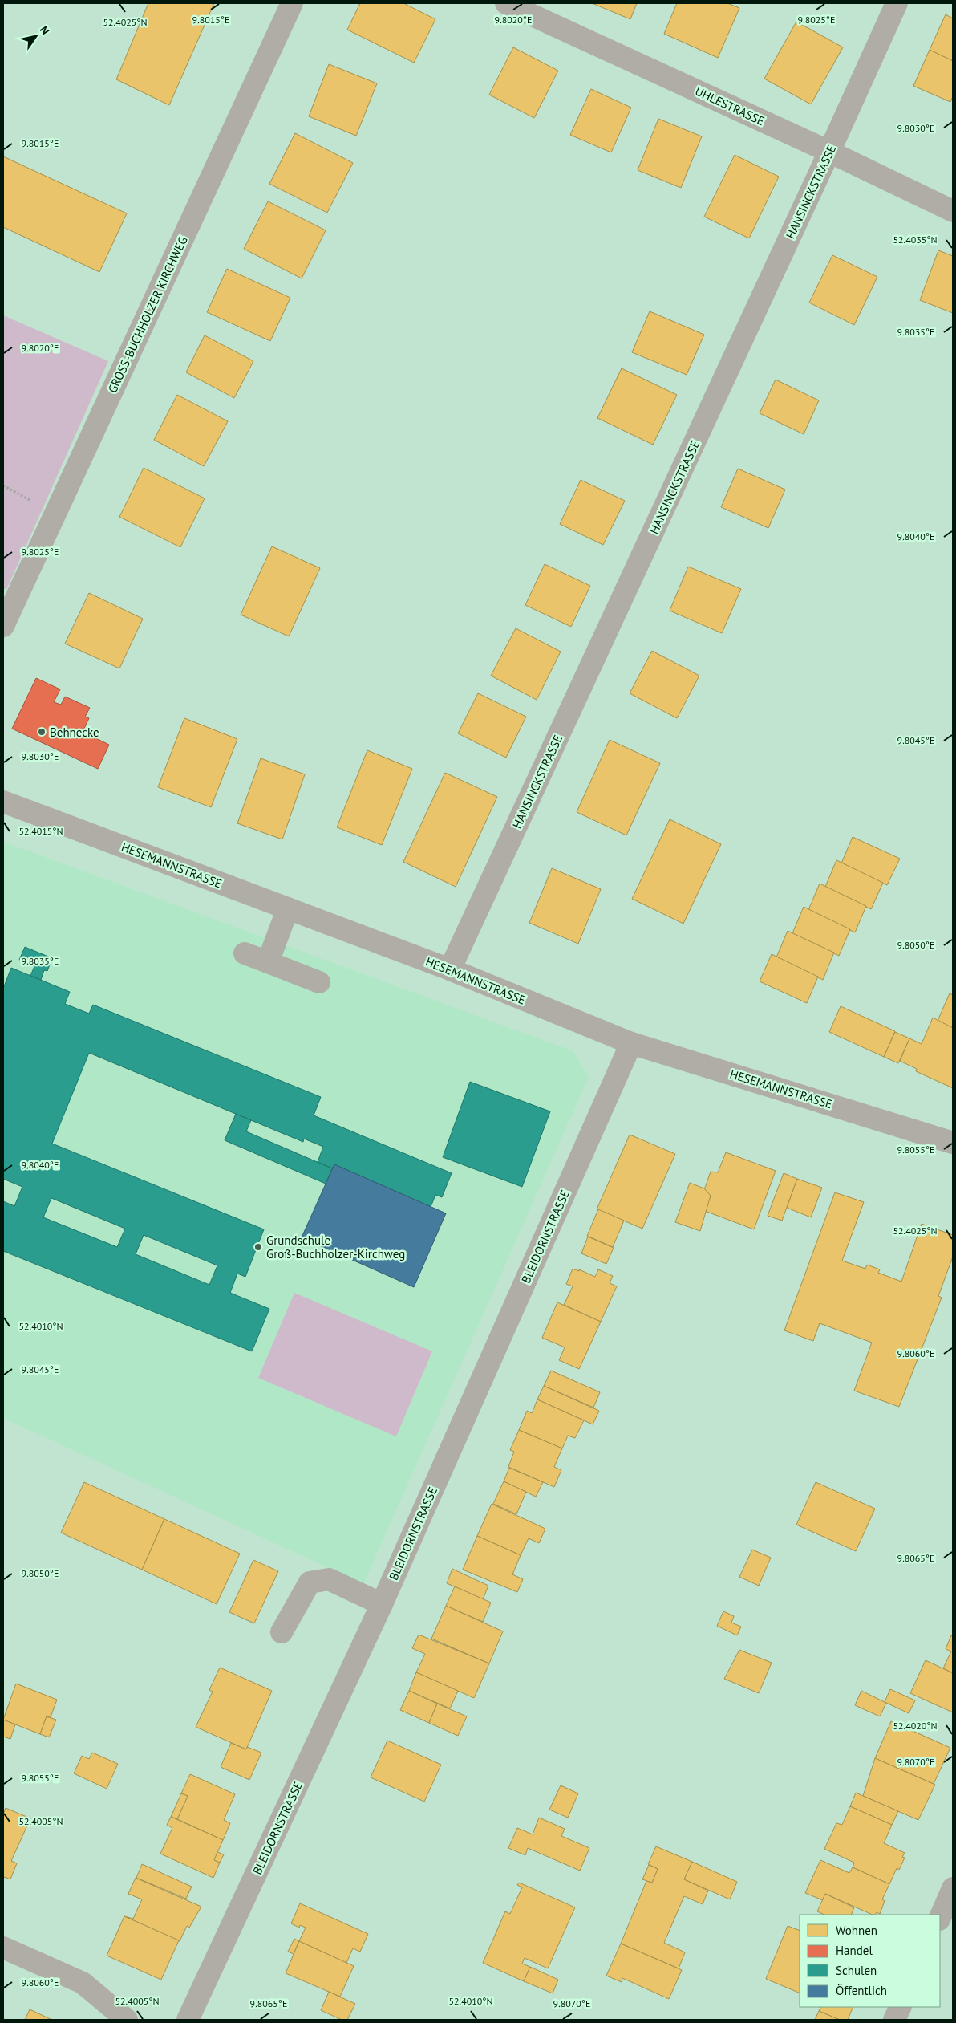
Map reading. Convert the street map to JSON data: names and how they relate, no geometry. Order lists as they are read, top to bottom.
{
  "streets": {
    "street": [
      "UHLESTRASSE",
      "HANSINCKSTRASSE",
      "GROSS-BUCHHOLZER KIRCHWEG",
      "HESEMANNSTRASSE",
      "BLEIDORNSTRASSE"
    ]
  },
  "crossings": [
    ["UHLESTRASSE", "HANSINCKSTRASSE"],
    ["HANSINCKSTRASSE", "HESEMANNSTRASSE"],
    ["HESEMANNSTRASSE", "BLEIDORNSTRASSE"]
  ],
  "places": ["Behnecke", "Grundschule Groß-Buchholzer-Kirchweg"],
  "legend": [
    "Wohnen",
    "Handel",
    "Schulen",
    "Öffentlich"
  ],
  "north": "top right",
  "coordinates": [
    "9.8025°E",
    "9.8015°E",
    "9.8020°E",
    "52.4025°N",
    "9.8030°E",
    "52.4035°N",
    "9.8035°E",
    "9.8040°E",
    "9.8045°E",
    "52.4015°N",
    "9.8050°E",
    "9.8055°E",
    "52.4010°N",
    "9.8060°E",
    "9.8065°E",
    "52.4020°N",
    "9.8070°E",
    "52.4005°N"
  ]
}
